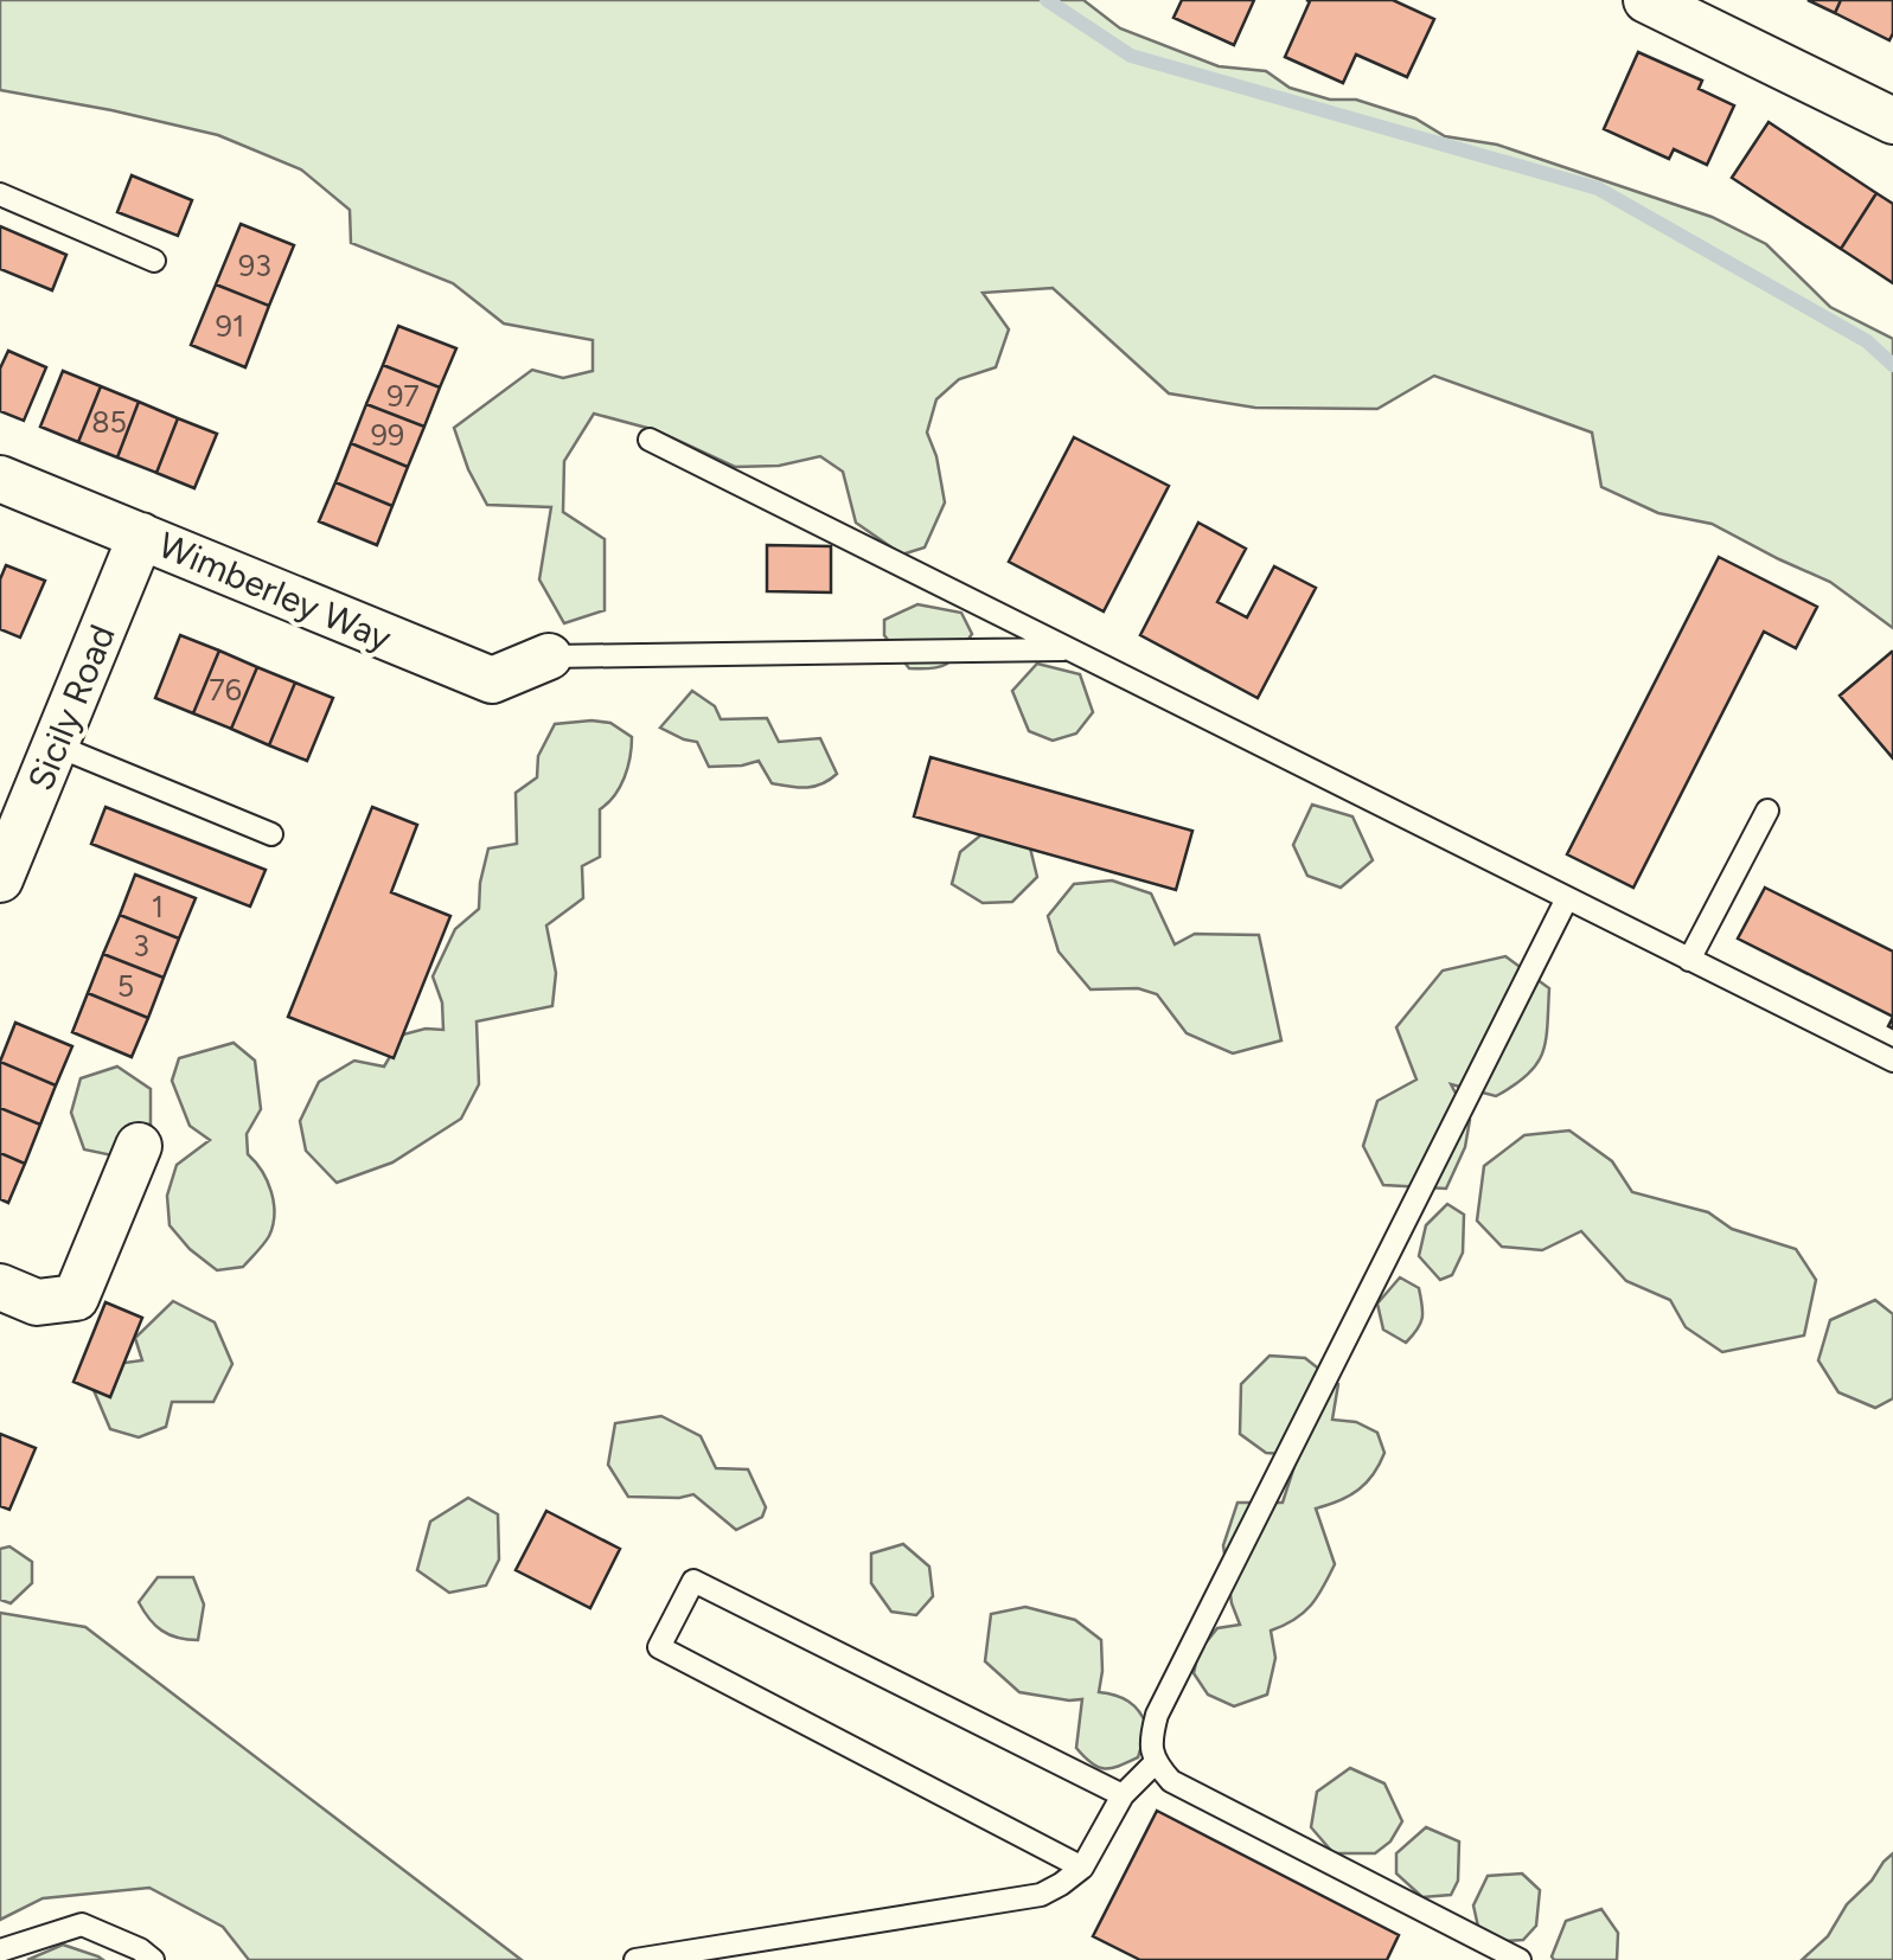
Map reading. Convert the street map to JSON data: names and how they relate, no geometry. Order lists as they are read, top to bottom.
{
  "streets": {
    "street": ["Wimberley Way", "Sicily Road"]
  },
  "crossings": [
    ["Wimberley Way", "Sicily Road"]
  ],
  "house_numbers": [
    "93",
    "91",
    "97",
    "85",
    "99",
    "76",
    "1",
    "3",
    "5"
  ]
}
